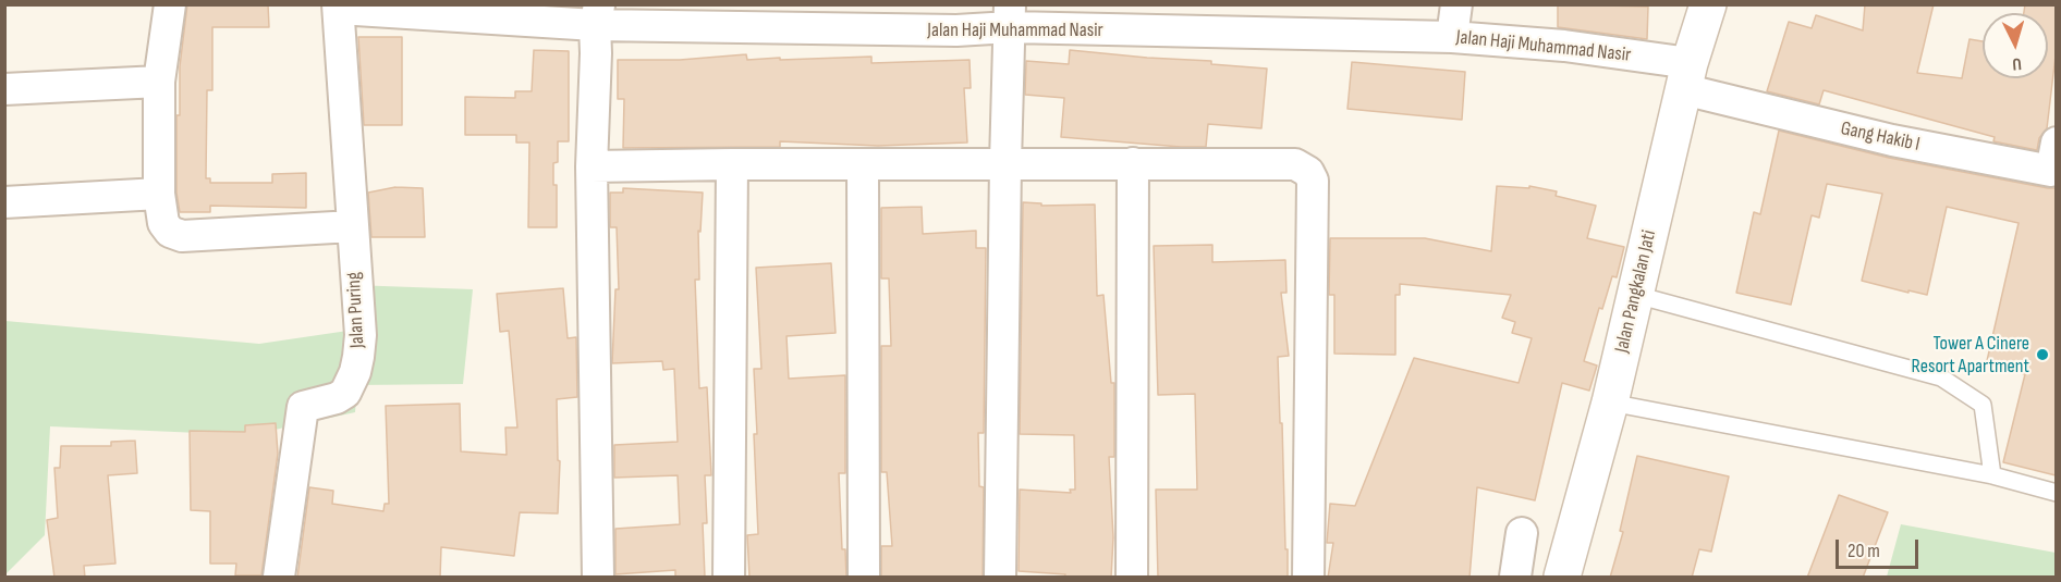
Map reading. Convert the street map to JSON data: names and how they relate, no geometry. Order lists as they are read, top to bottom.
{
  "streets": {
    "main road": ["Jalan Pangkalan Jati"],
    "street": ["Jalan Haji Muhammad Nasir", "Gang Hakib I", "Jalan Puring"]
  },
  "crossings": [
    ["Jalan Haji Muhammad Nasir", "Gang Hakib I"],
    ["Jalan Haji Muhammad Nasir", "Jalan Pangkalan Jati"],
    ["Jalan Haji Muhammad Nasir", "Jalan Puring"],
    ["Gang Hakib I", "Jalan Pangkalan Jati"]
  ],
  "places": ["Tower A Cinere Resort Apartment"],
  "scale_bar": "20 m",
  "north": "bottom"
}
